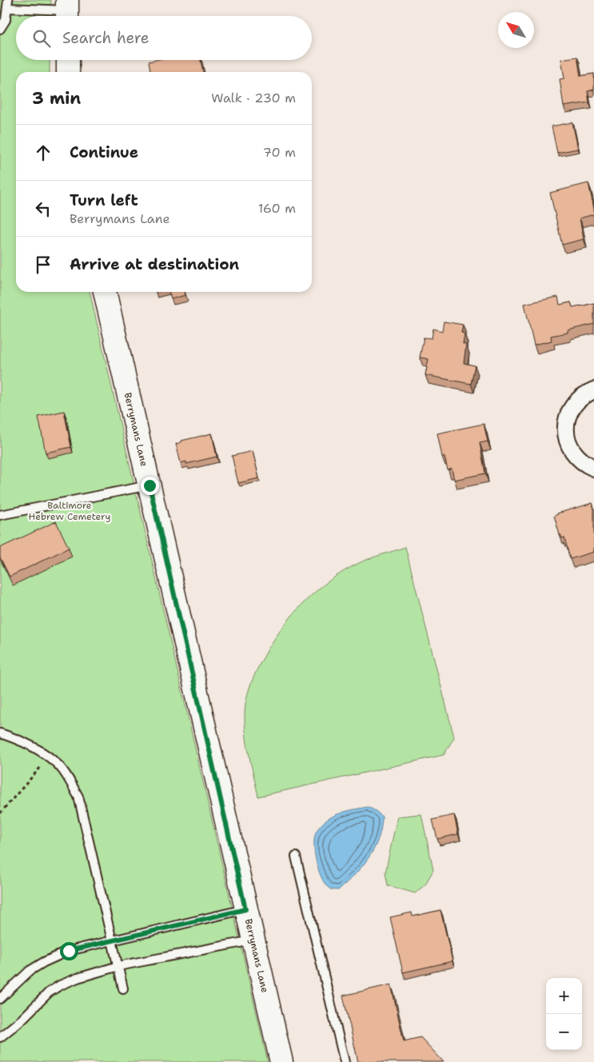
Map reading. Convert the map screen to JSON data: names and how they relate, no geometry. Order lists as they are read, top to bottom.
{
  "streets": {
    "street": ["Berrymans Lane"]
  },
  "parks": ["Baltimore Hebrew Cemetery"],
  "north": "top left",
  "page": {
    "search": "Search here",
    "heading": ["3 min", "Walk · 230 m"],
    "list": [
      ["Continue", "70 m"],
      ["Turn left", "Berrymans Lane", "160 m"],
      "Arrive at destination"
    ],
    "map_buttons": ["+", "−"]
  }
}
